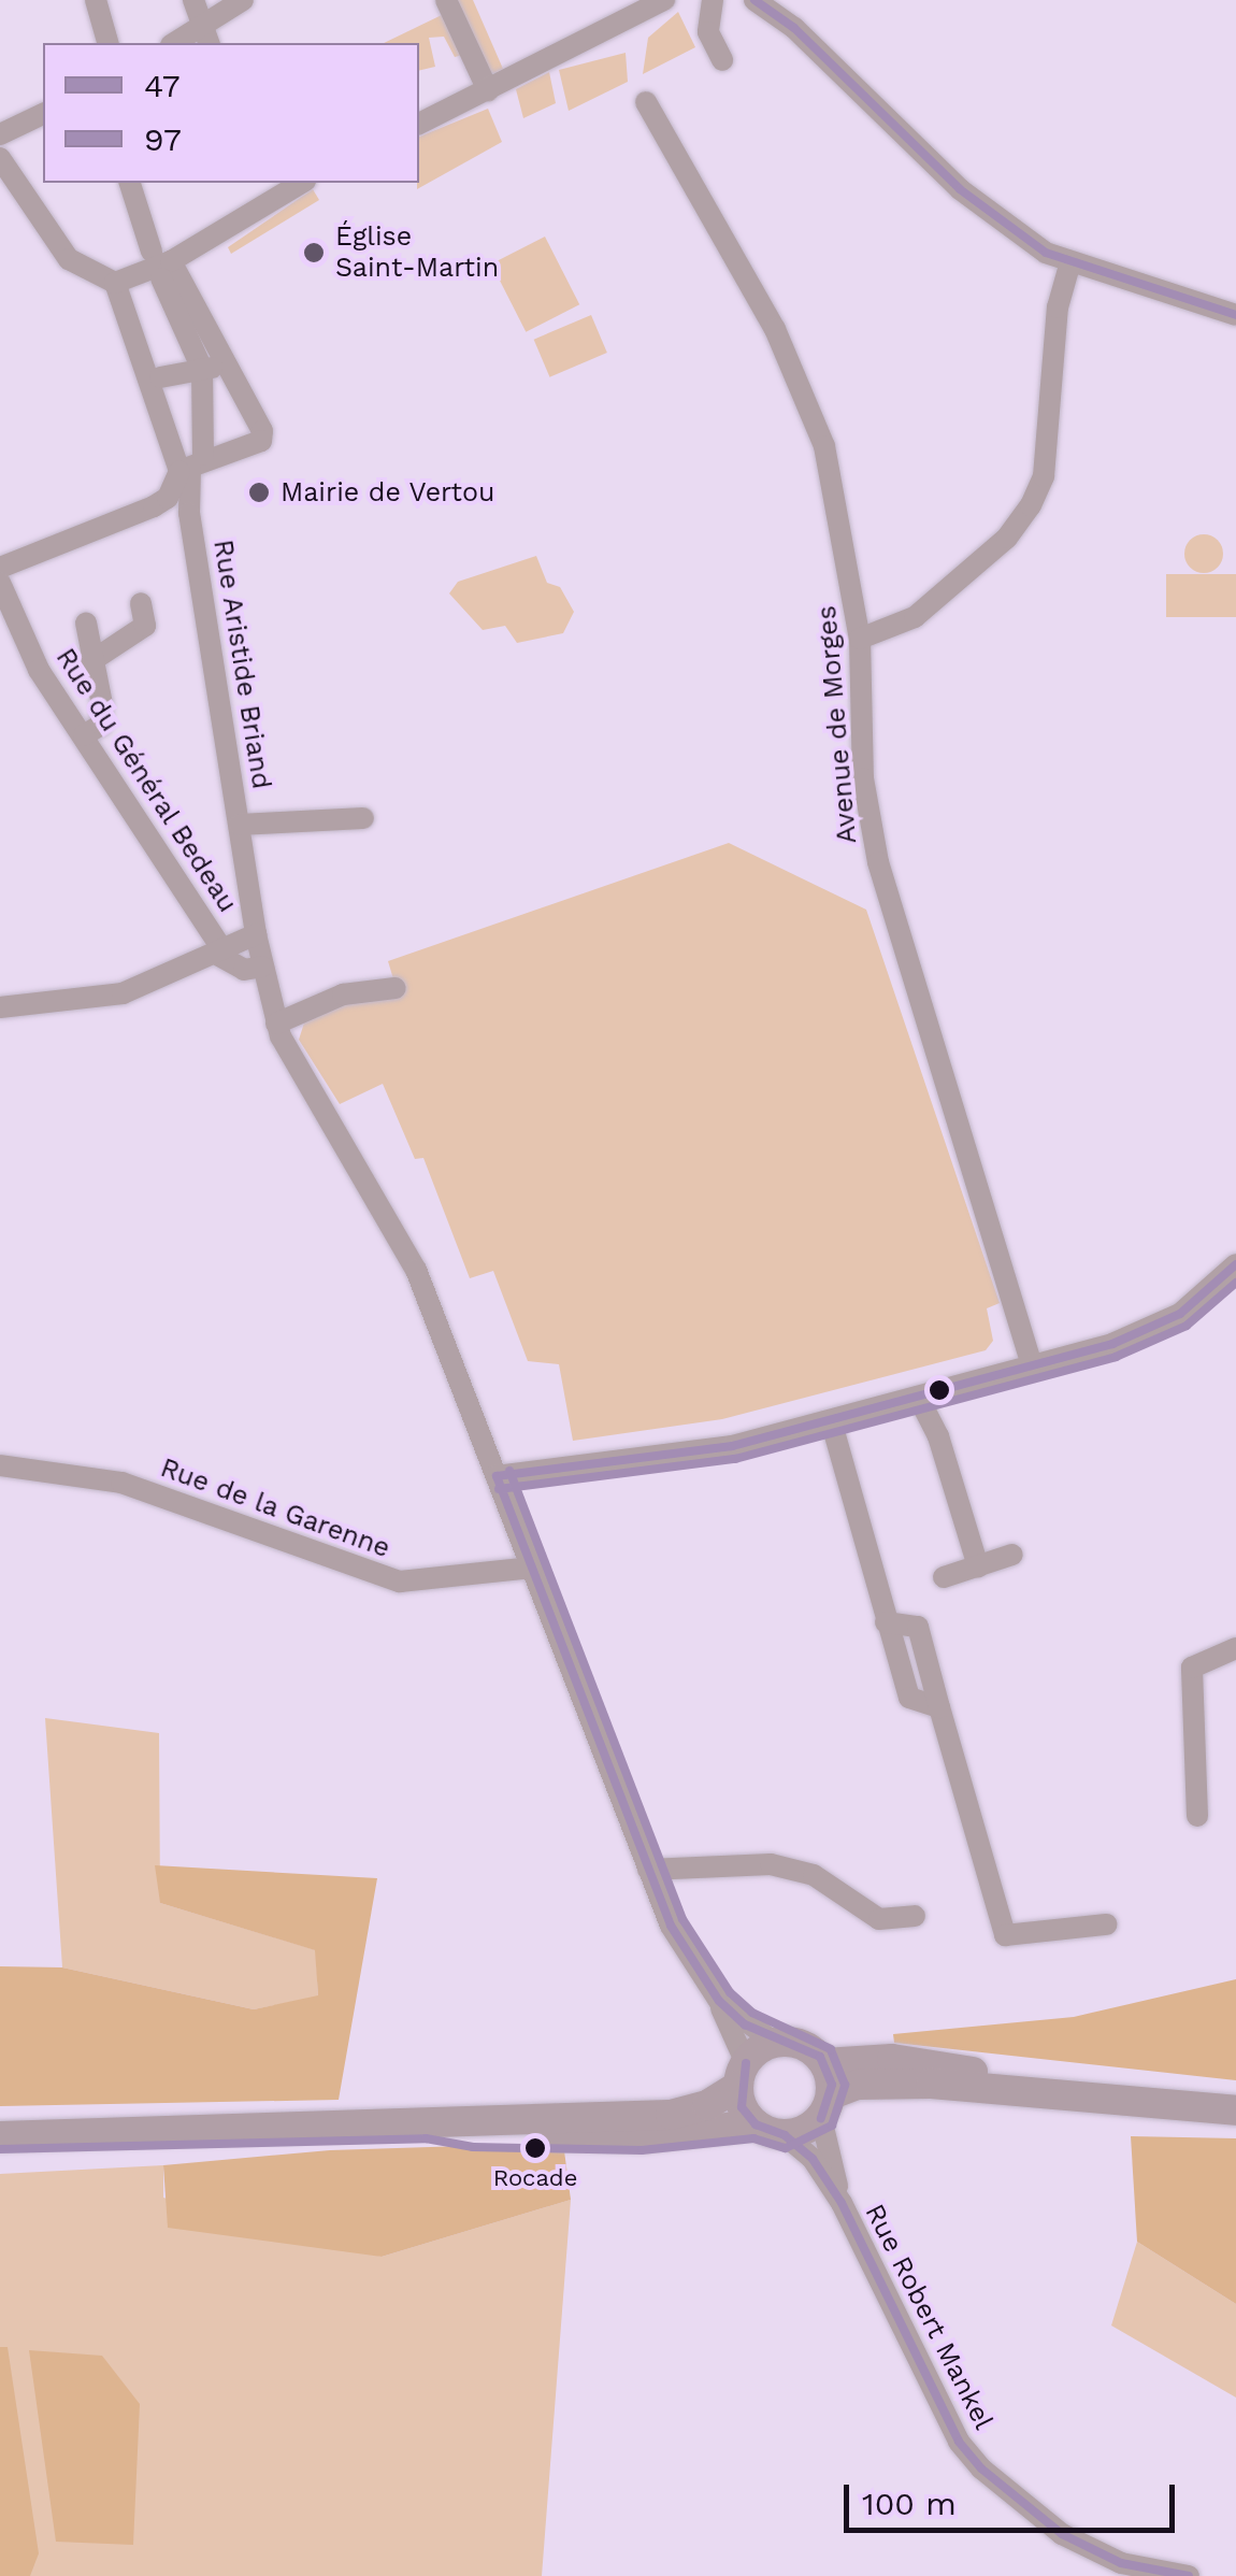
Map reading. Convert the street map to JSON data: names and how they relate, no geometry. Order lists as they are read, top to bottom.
{
  "streets": {
    "street": [
      "Rue Aristide Briand",
      "Avenue de Morges",
      "Rue du Général Bedeau",
      "Rue de la Garenne",
      "Rue Robert Mankel"
    ]
  },
  "crossings": [
    ["Rue Aristide Briand", "Rue de la Garenne"]
  ],
  "places": ["Église Saint-Martin", "Mairie de Vertou", "Rocade"],
  "lines": ["transit line 47", "transit line 97"],
  "legend": ["47", "97"],
  "scale_bar": "100 m"
}
